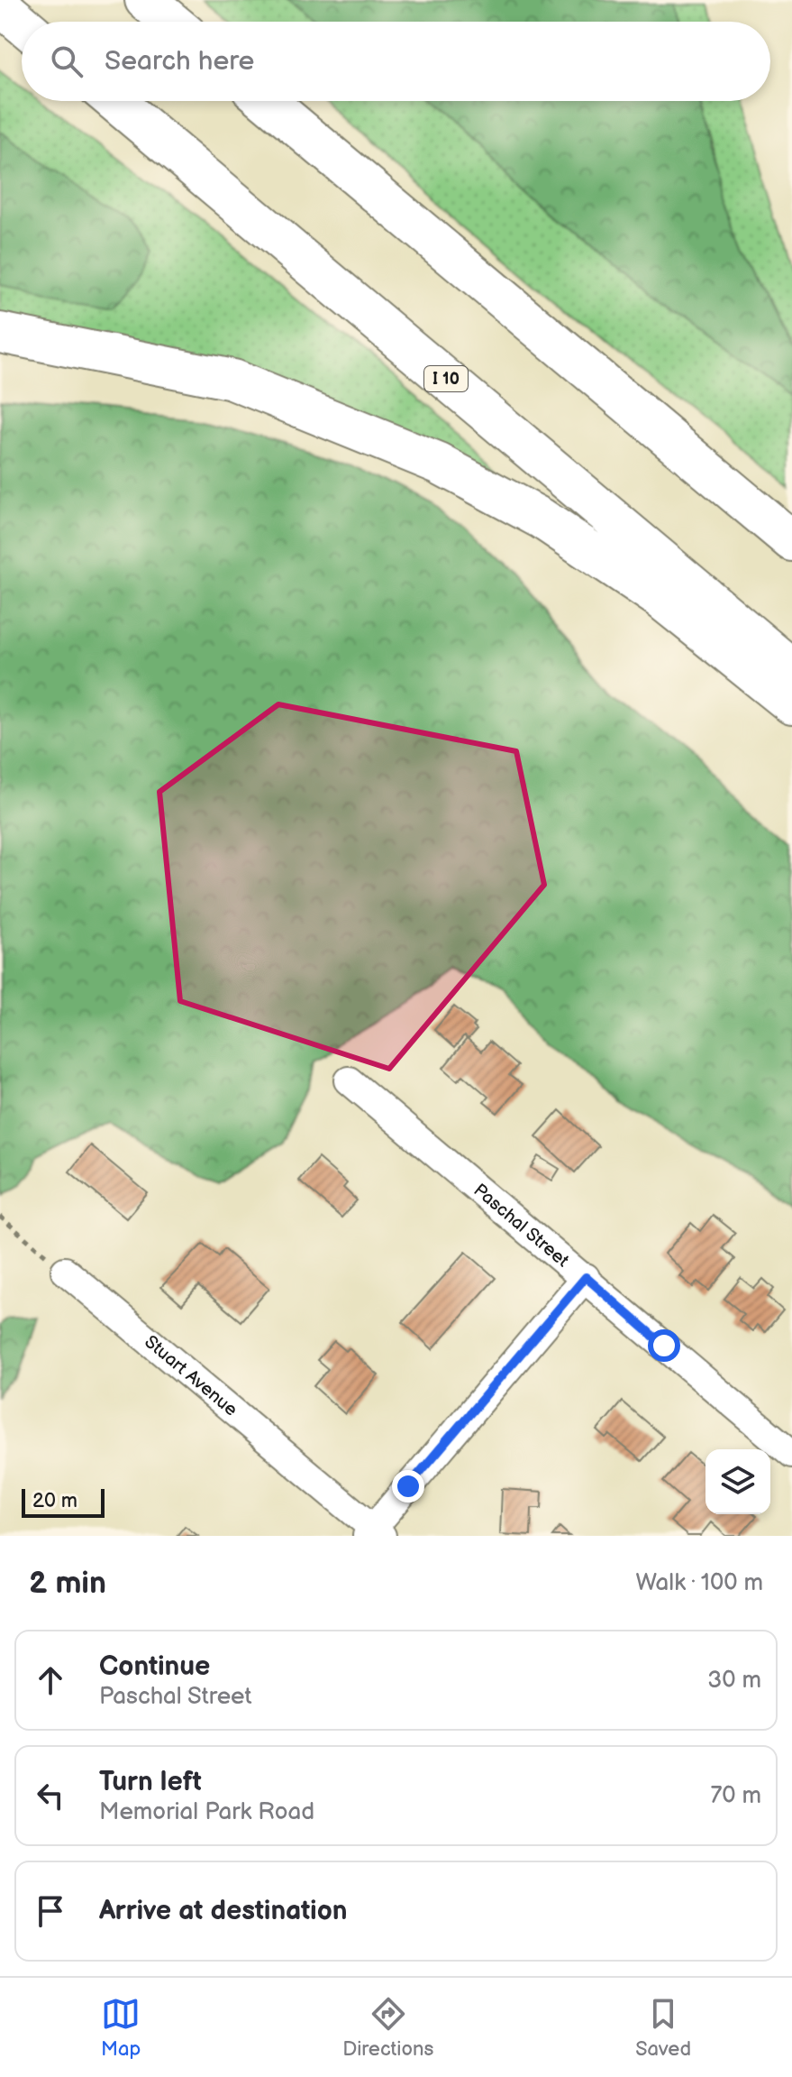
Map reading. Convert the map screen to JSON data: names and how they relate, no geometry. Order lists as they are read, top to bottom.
{
  "streets": {
    "highway": ["I 10"],
    "street": ["Paschal Street", "Stuart Avenue"]
  },
  "scale_bar": "20 m",
  "page": {
    "search": "Search here",
    "scale": "20 m",
    "heading": ["2 min", "Walk · 100 m"],
    "list": [
      ["Continue", "Paschal Street", "30 m"],
      ["Turn left", "Memorial Park Road", "70 m"],
      "Arrive at destination"
    ],
    "nav": ["Map", "Directions", "Saved"]
  }
}
